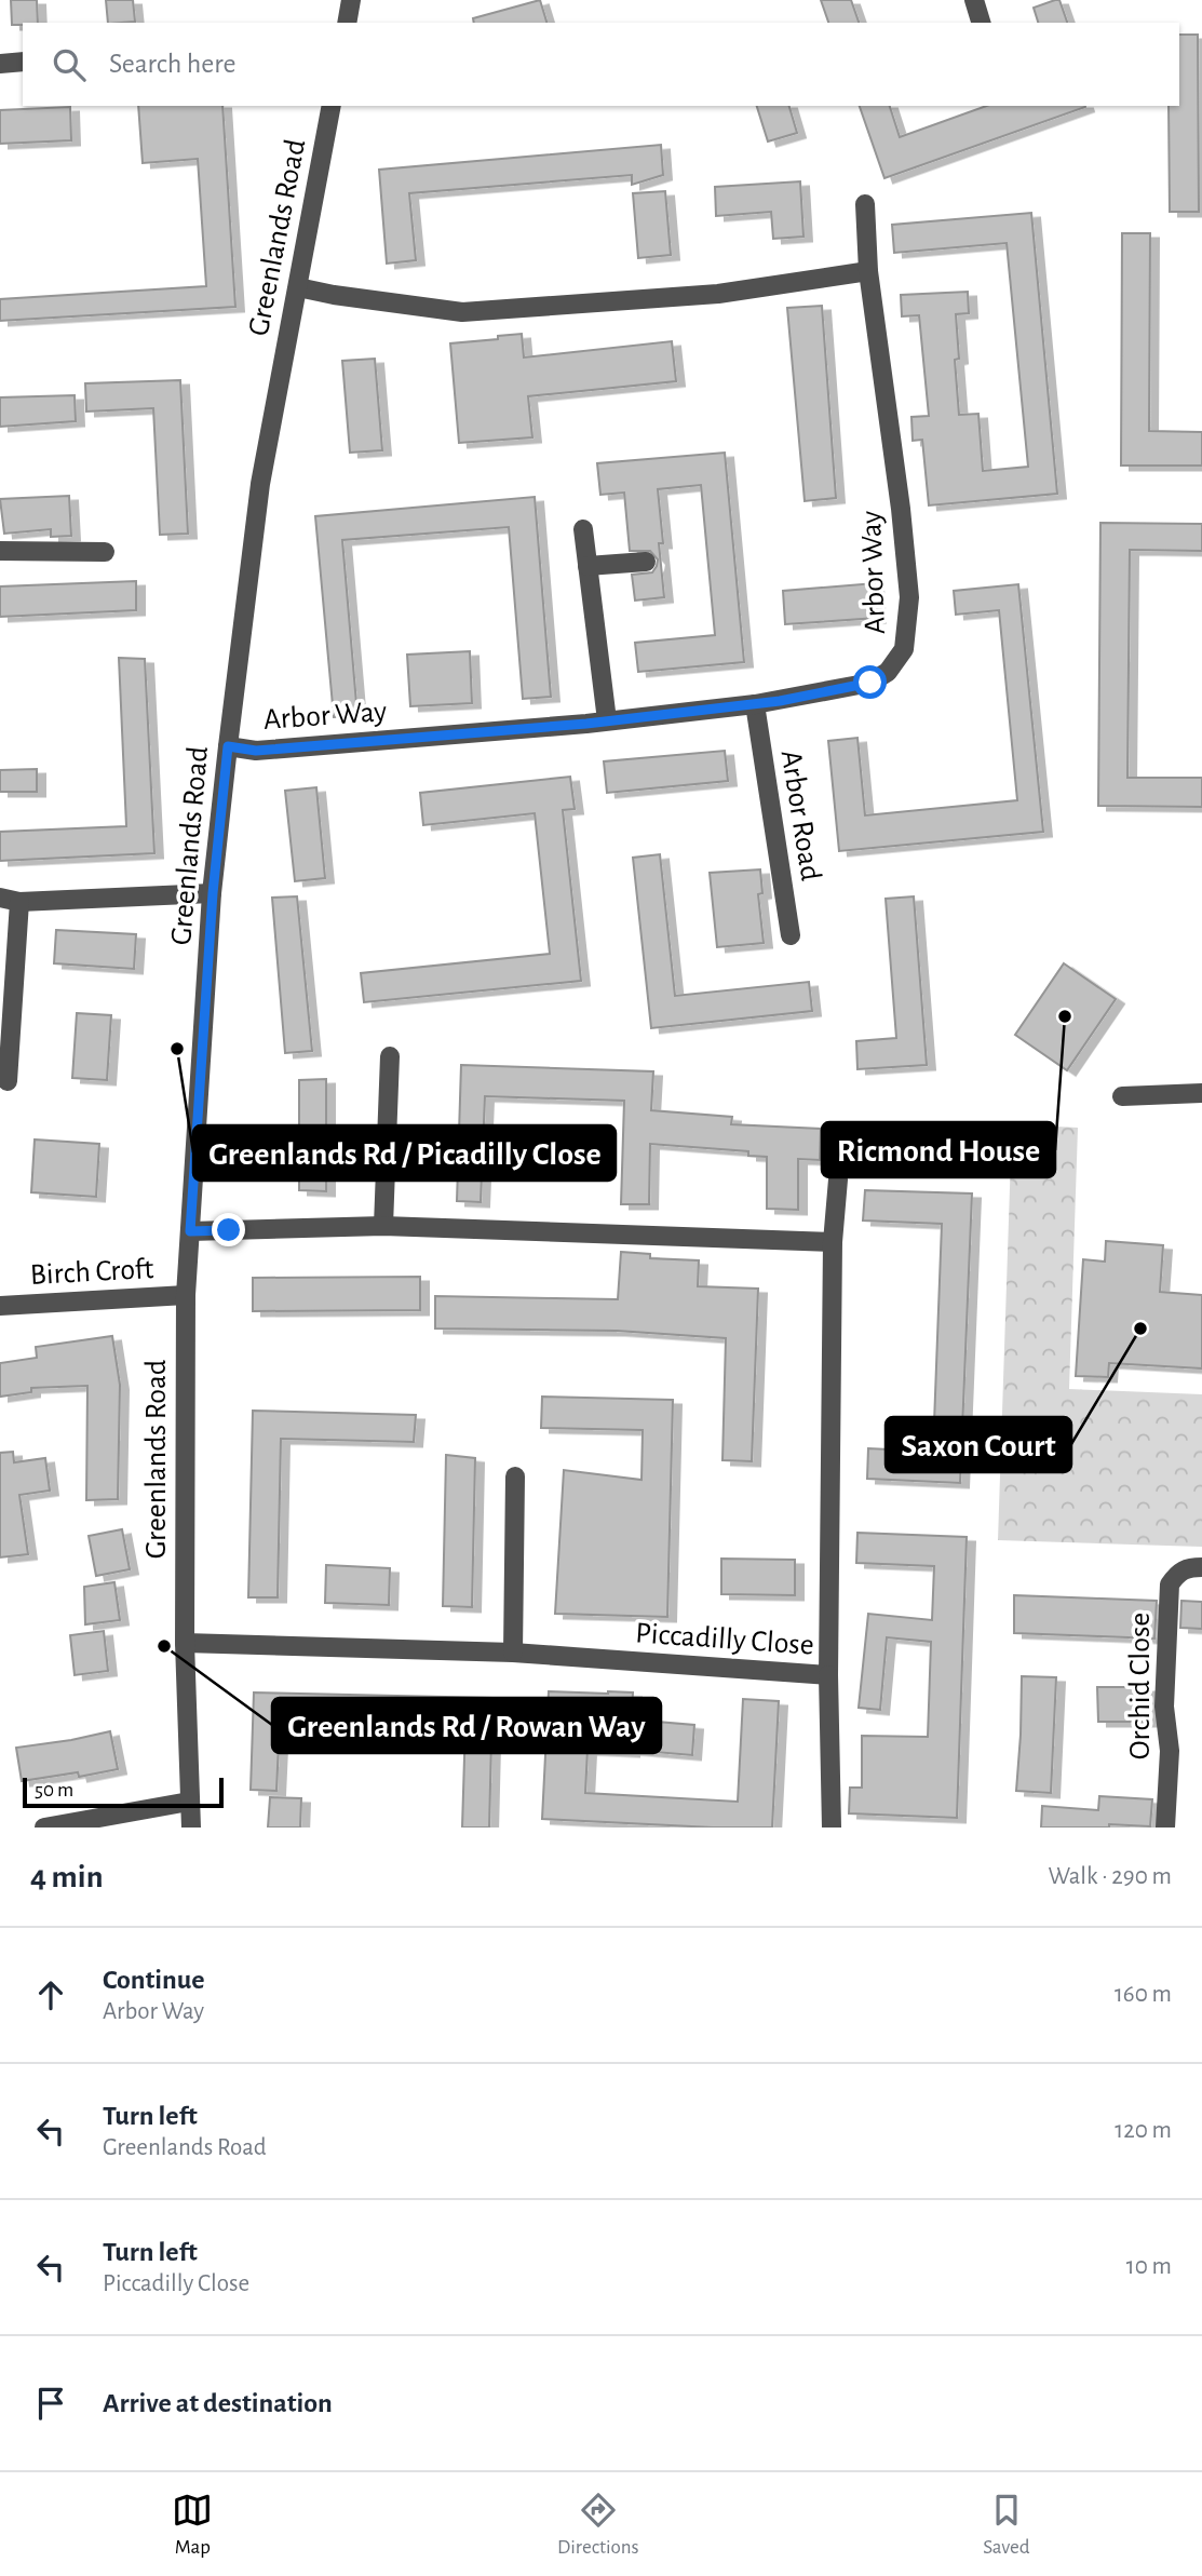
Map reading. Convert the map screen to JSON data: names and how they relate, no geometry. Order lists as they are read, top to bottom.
{
  "streets": {
    "street": [
      "Greenlands Road",
      "Arbor Way",
      "Arbor Road",
      "Birch Croft",
      "Piccadilly Close",
      "Orchid Close"
    ]
  },
  "crossings": [
    ["Greenlands Road", "Arbor Way"],
    ["Greenlands Road", "Birch Croft"],
    ["Greenlands Road", "Piccadilly Close"],
    ["Arbor Way", "Arbor Road"]
  ],
  "places": [
    "Ricmond House",
    "Greenlands Rd / Picadilly Close",
    "Saxon Court",
    "Greenlands Rd / Rowan Way"
  ],
  "scale_bar": "50 m",
  "page": {
    "search": "Search here",
    "scale": "50 m",
    "heading": ["4 min", "Walk · 290 m"],
    "list": [
      ["Continue", "Arbor Way", "160 m"],
      ["Turn left", "Greenlands Road", "120 m"],
      ["Turn left", "Piccadilly Close", "10 m"],
      "Arrive at destination"
    ],
    "nav": ["Map", "Directions", "Saved"]
  }
}
